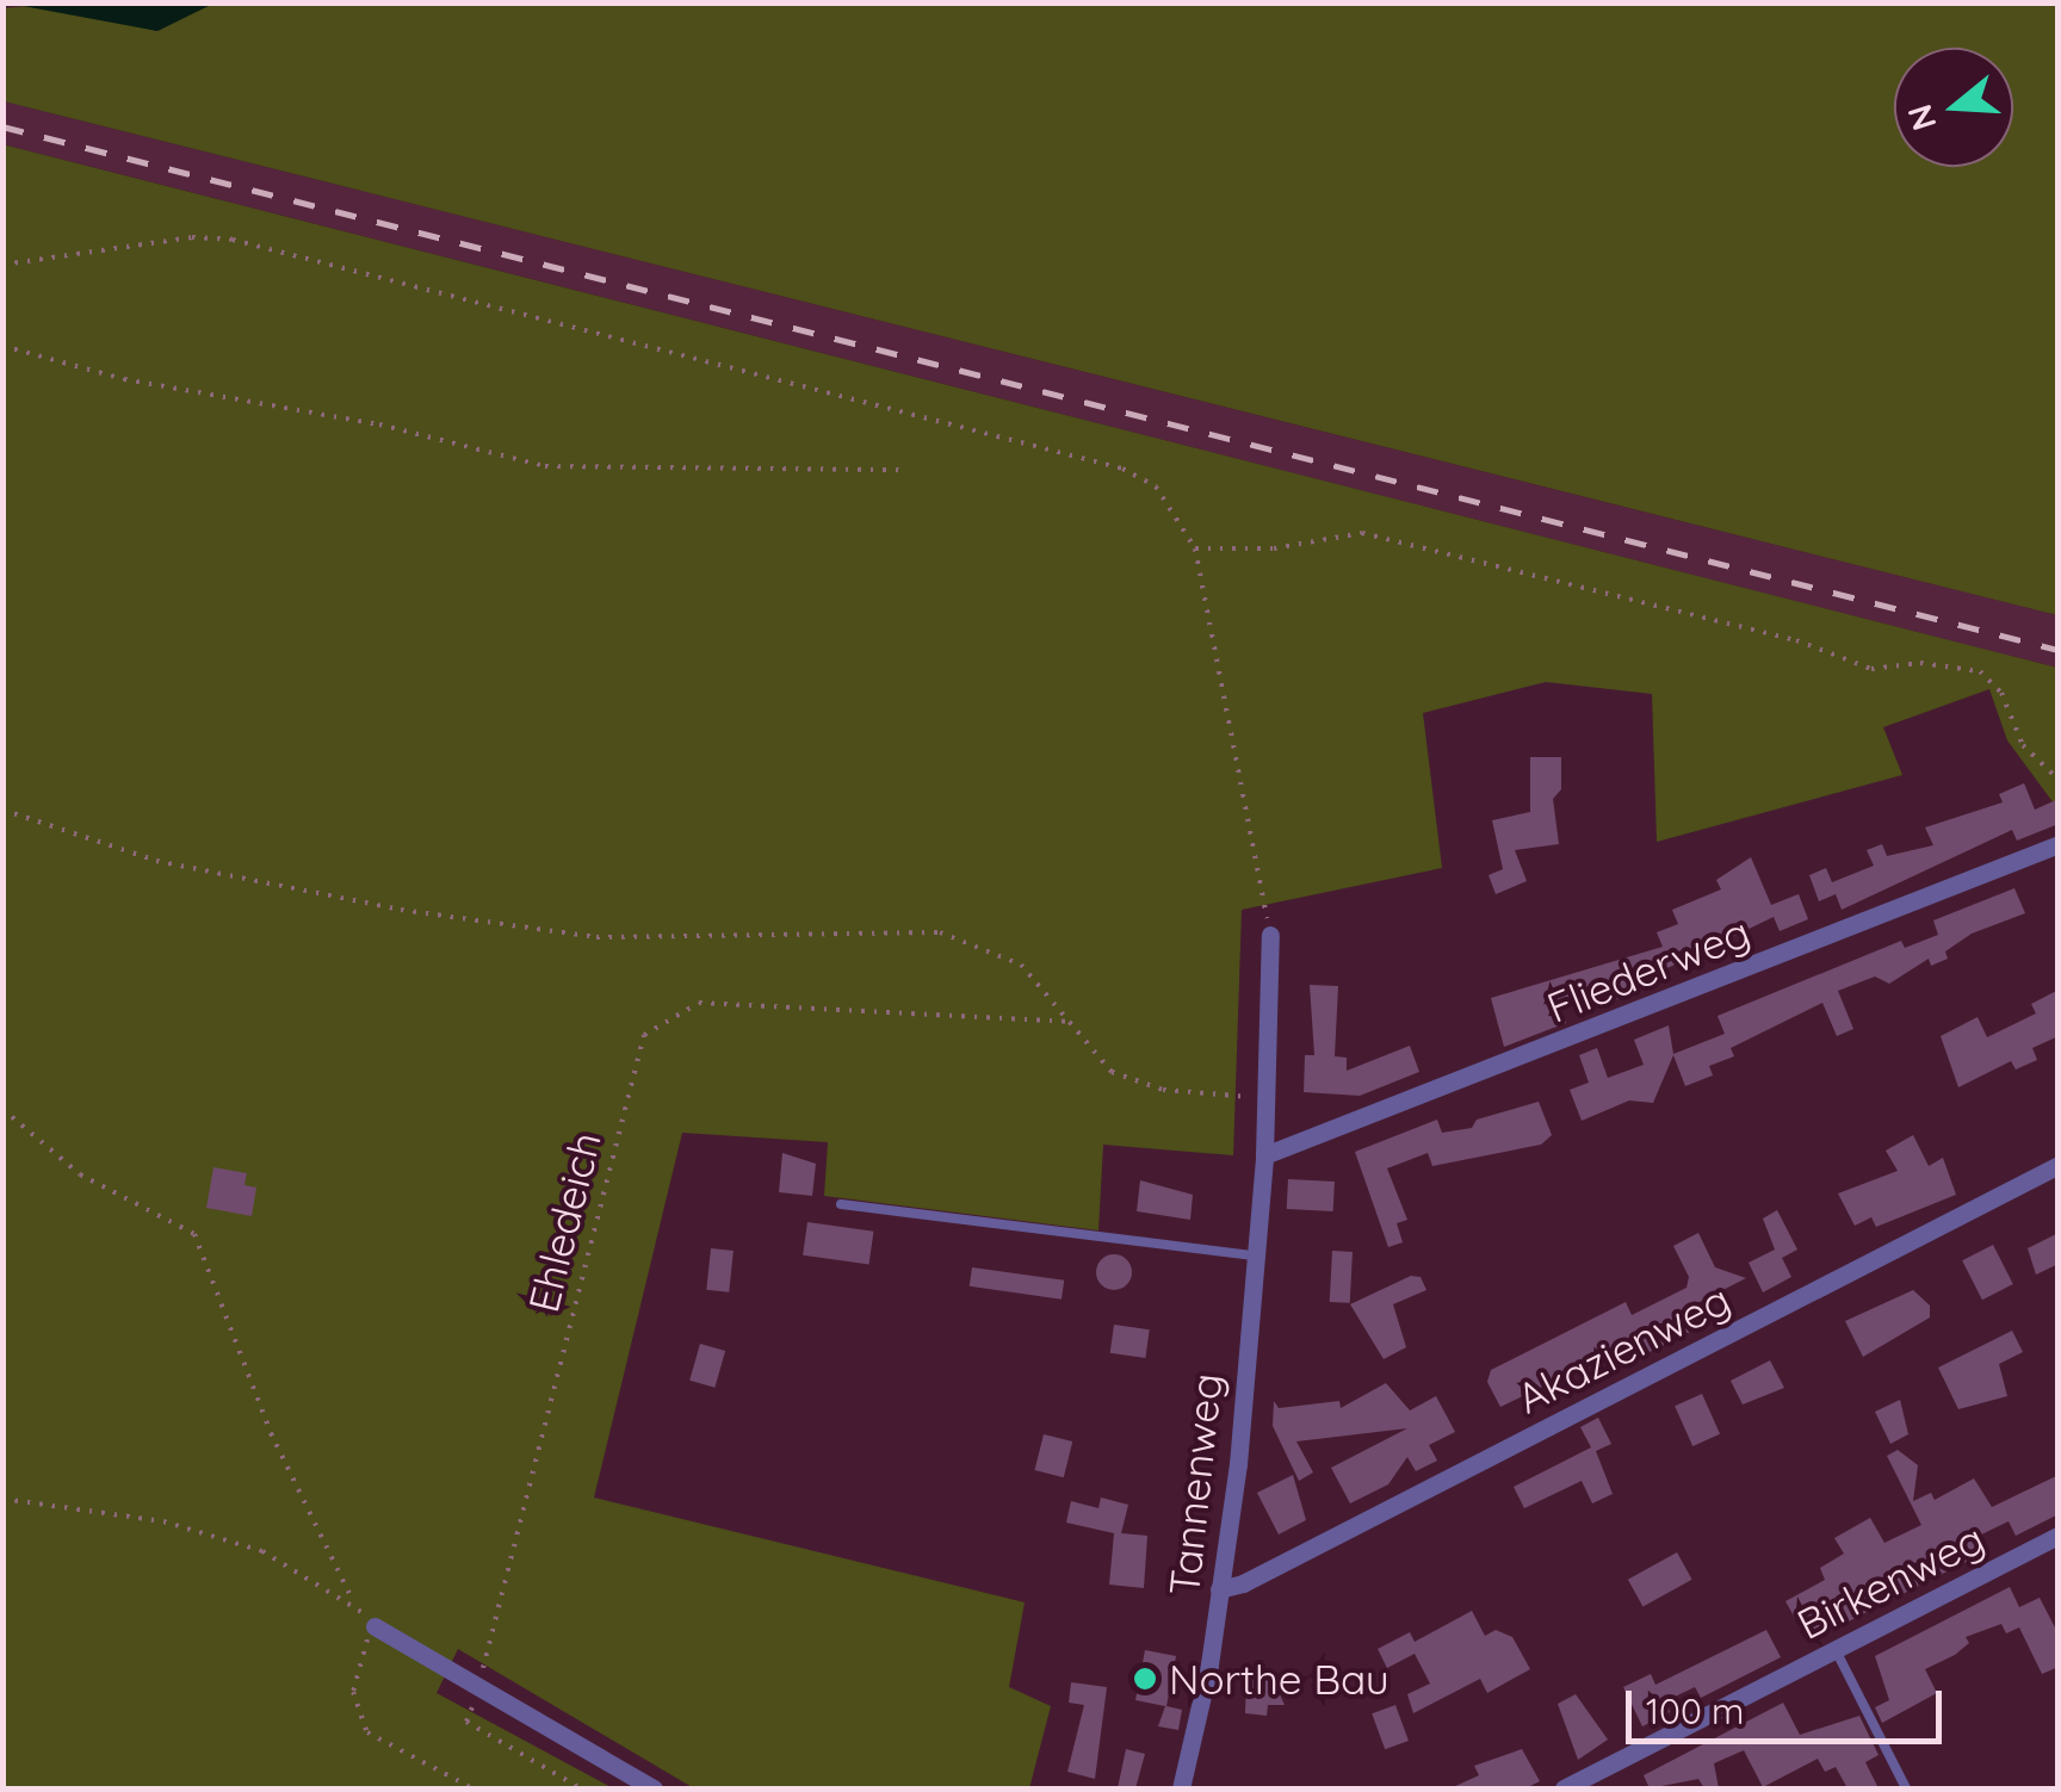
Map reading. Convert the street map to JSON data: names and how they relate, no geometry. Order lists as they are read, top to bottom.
{
  "streets": {
    "street": [
      "Fliederweg",
      "Akazienweg",
      "Tannenweg",
      "Birkenweg"
    ],
    "path": ["Ehledeich"]
  },
  "crossings": [
    ["Fliederweg", "Tannenweg"],
    ["Akazienweg", "Tannenweg"]
  ],
  "places": ["Northe Bau"],
  "scale_bar": "100 m",
  "north": "left"
}
